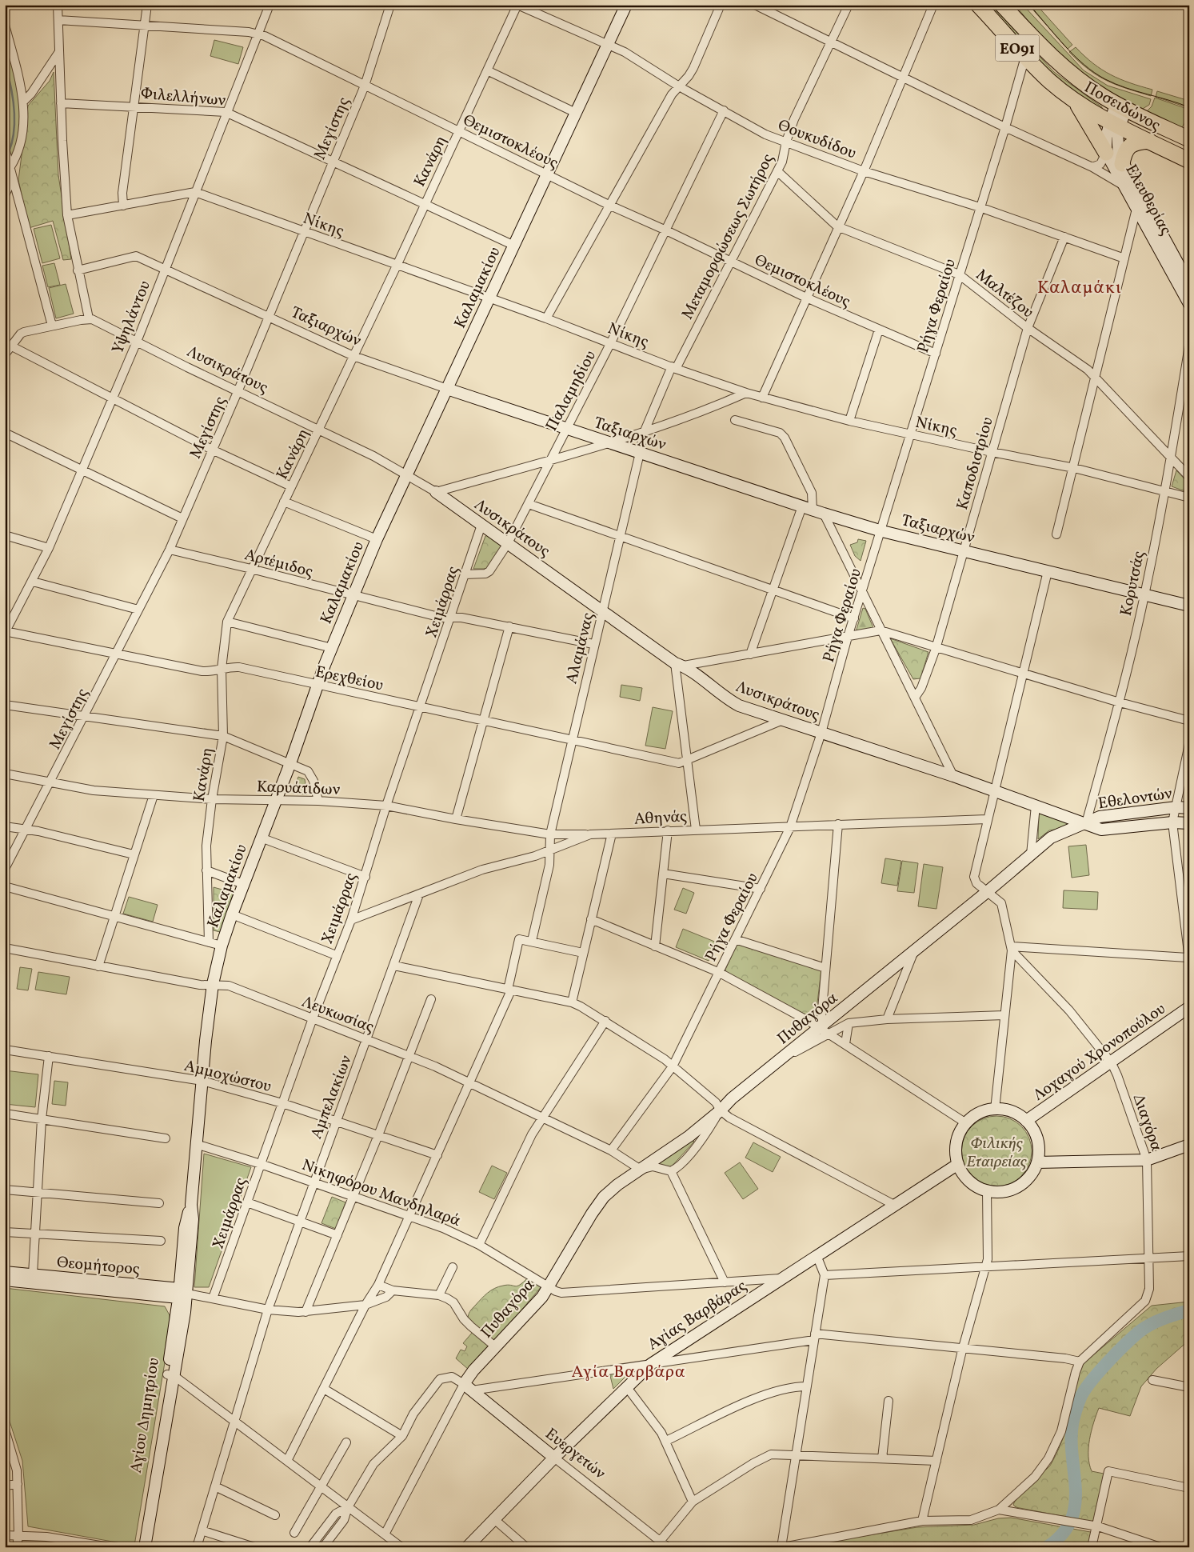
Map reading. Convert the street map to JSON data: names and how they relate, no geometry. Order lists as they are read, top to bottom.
{
  "streets": {
    "highway": ["ΕΟ91", "Ποσειδώνος"],
    "street": [
      "Φιλελλήνων",
      "Μεγίστης",
      "Θουκυδίδου",
      "Θεμιστοκλέους",
      "Κανάρη",
      "Ελευθερίας",
      "Νίκης",
      "Μεταμορφώσεως Σωτήρος",
      "Καλαμακίου",
      "Μαλτέζου",
      "Ρήγα Φεραίου",
      "Υψηλάντου",
      "Ταξιαρχών",
      "Λυσικράτους",
      "Παλαμηδίου",
      "Καποδιστρίου",
      "Αρτέμιδος",
      "Κορυτσάς",
      "Χειμάρρας",
      "Αλαμάνας",
      "Ερεχθείου",
      "Καρυάτιδων",
      "Εθελοντών",
      "Αθηνάς",
      "Λευκωσίας",
      "Πυθαγόρα",
      "Λοχαγού Χρονοπούλου",
      "Αμμοχώστου",
      "Αμπελακίων",
      "Διαγόρα",
      "Νικηφόρου Μανδηλαρά",
      "Θεομήτορος",
      "Αγίας Βαρβάρας",
      "Αγίου Δημητρίου",
      "Ευεργετών"
    ]
  },
  "crossings": [
    ["Φιλελλήνων", "Μεγίστης"],
    ["Φιλελλήνων", "Κανάρη"],
    ["Φιλελλήνων", "Καλαμακίου"],
    ["Φιλελλήνων", "Υψηλάντου"],
    ["Ποσειδώνος", "Ελευθερίας"],
    ["Ποσειδώνος", "Ρήγα Φεραίου"],
    ["Μεγίστης", "Θεμιστοκλέους"],
    ["Μεγίστης", "Νίκης"],
    ["Μεγίστης", "Ταξιαρχών"],
    ["Μεγίστης", "Λυσικράτους"],
    ["Μεγίστης", "Αρτέμιδος"],
    ["Μεγίστης", "Ερεχθείου"],
    ["Μεγίστης", "Καρυάτιδων"],
    ["Θουκυδίδου", "Κανάρη"],
    ["Θουκυδίδου", "Μεταμορφώσεως Σωτήρος"],
    ["Θουκυδίδου", "Καλαμακίου"],
    ["Θουκυδίδου", "Ρήγα Φεραίου"],
    ["Θουκυδίδου", "Παλαμηδίου"],
    ["Θουκυδίδου", "Καποδιστρίου"],
    ["Θεμιστοκλέους", "Κανάρη"],
    ["Θεμιστοκλέους", "Μεταμορφώσεως Σωτήρος"],
    ["Θεμιστοκλέους", "Καλαμακίου"],
    ["Θεμιστοκλέους", "Ρήγα Φεραίου"],
    ["Θεμιστοκλέους", "Υψηλάντου"],
    ["Θεμιστοκλέους", "Παλαμηδίου"],
    ["Κανάρη", "Νίκης"],
    ["Κανάρη", "Ταξιαρχών"],
    ["Κανάρη", "Λυσικράτους"],
    ["Κανάρη", "Αρτέμιδος"],
    ["Κανάρη", "Ερεχθείου"],
    ["Κανάρη", "Καρυάτιδων"],
    ["Νίκης", "Μεταμορφώσεως Σωτήρος"],
    ["Νίκης", "Καλαμακίου"],
    ["Νίκης", "Ρήγα Φεραίου"],
    ["Νίκης", "Υψηλάντου"],
    ["Νίκης", "Παλαμηδίου"],
    ["Νίκης", "Καποδιστρίου"],
    ["Νίκης", "Κορυτσάς"],
    ["Νίκης", "Αλαμάνας"],
    ["Μεταμορφώσεως Σωτήρος", "Μαλτέζου"],
    ["Μεταμορφώσεως Σωτήρος", "Αλαμάνας"],
    ["Καλαμακίου", "Ταξιαρχών"],
    ["Καλαμακίου", "Λυσικράτους"],
    ["Καλαμακίου", "Αρτέμιδος"],
    ["Καλαμακίου", "Ερεχθείου"],
    ["Καλαμακίου", "Καρυάτιδων"],
    ["Καλαμακίου", "Λευκωσίας"],
    ["Καλαμακίου", "Αμμοχώστου"],
    ["Καλαμακίου", "Νικηφόρου Μανδηλαρά"],
    ["Καλαμακίου", "Θεομήτορος"],
    ["Καλαμακίου", "Αγίου Δημητρίου"],
    ["Μαλτέζου", "Ρήγα Φεραίου"],
    ["Μαλτέζου", "Καποδιστρίου"],
    ["Μαλτέζου", "Κορυτσάς"],
    ["Ρήγα Φεραίου", "Ταξιαρχών"],
    ["Ρήγα Φεραίου", "Λυσικράτους"],
    ["Ρήγα Φεραίου", "Αθηνάς"],
    ["Ρήγα Φεραίου", "Λευκωσίας"],
    ["Υψηλάντου", "Ταξιαρχών"],
    ["Υψηλάντου", "Λυσικράτους"],
    ["Υψηλάντου", "Ερεχθείου"],
    ["Ταξιαρχών", "Παλαμηδίου"],
    ["Ταξιαρχών", "Καποδιστρίου"],
    ["Ταξιαρχών", "Κορυτσάς"],
    ["Ταξιαρχών", "Αλαμάνας"],
    ["Λυσικράτους", "Παλαμηδίου"],
    ["Λυσικράτους", "Χειμάρρας"],
    ["Λυσικράτους", "Αλαμάνας"],
    ["Λυσικράτους", "Εθελοντών"],
    ["Παλαμηδίου", "Χειμάρρας"],
    ["Αρτέμιδος", "Χειμάρρας"],
    ["Αρτέμιδος", "Αλαμάνας"],
    ["Κορυτσάς", "Εθελοντών"],
    ["Χειμάρρας", "Ερεχθείου"],
    ["Χειμάρρας", "Καρυάτιδων"],
    ["Χειμάρρας", "Αθηνάς"],
    ["Χειμάρρας", "Λευκωσίας"],
    ["Χειμάρρας", "Αμμοχώστου"],
    ["Χειμάρρας", "Νικηφόρου Μανδηλαρά"],
    ["Χειμάρρας", "Θεομήτορος"],
    ["Αλαμάνας", "Ερεχθείου"],
    ["Αλαμάνας", "Καρυάτιδων"],
    ["Αλαμάνας", "Αθηνάς"],
    ["Καρυάτιδων", "Αθηνάς"],
    ["Εθελοντών", "Πυθαγόρα"],
    ["Αθηνάς", "Αμπελακίων"],
    ["Λευκωσίας", "Πυθαγόρα"],
    ["Λευκωσίας", "Αμπελακίων"],
    ["Πυθαγόρα", "Νικηφόρου Μανδηλαρά"],
    ["Πυθαγόρα", "Ευεργετών"],
    ["Λοχαγού Χρονοπούλου", "Διαγόρα"],
    ["Λοχαγού Χρονοπούλου", "Αγίας Βαρβάρας"],
    ["Αμμοχώστου", "Αμπελακίων"],
    ["Αμπελακίων", "Νικηφόρου Μανδηλαρά"],
    ["Αμπελακίων", "Θεομήτορος"],
    ["Νικηφόρου Μανδηλαρά", "Αγίας Βαρβάρας"],
    ["Θεομήτορος", "Αγίου Δημητρίου"],
    ["Αγίας Βαρβάρας", "Ευεργετών"]
  ],
  "districts": ["Καλαμάκι", "Αγία Βαρβάρα"],
  "parks": ["Φιλικής Εταιρείας"]
}
